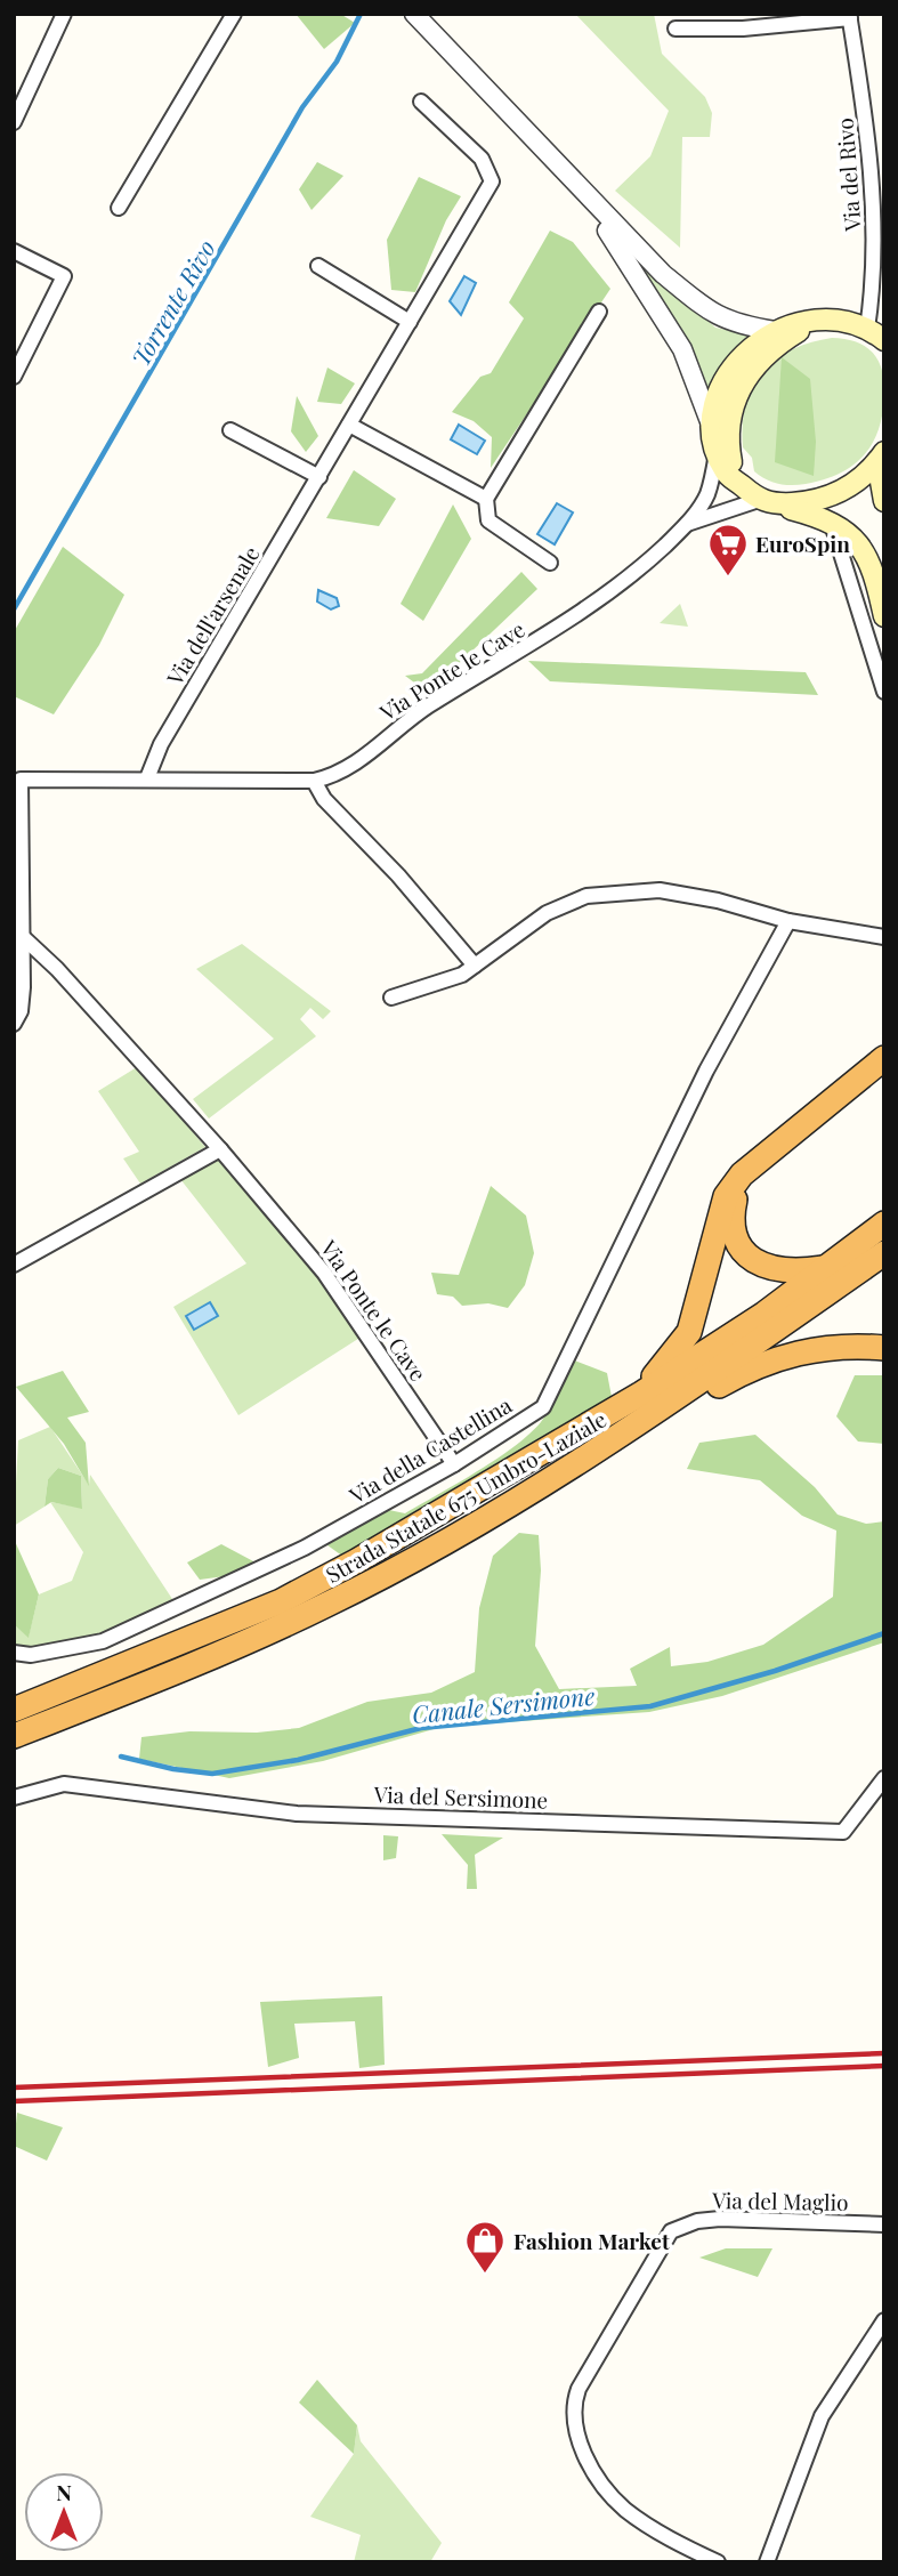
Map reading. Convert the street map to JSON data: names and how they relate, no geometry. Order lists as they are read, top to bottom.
{
  "streets": {
    "highway": ["Strada Statale 675 Umbro-Laziale"],
    "street": [
      "Via del Rivo",
      "Via dell'arsenale",
      "Via Ponte le Cave",
      "Via della Castellina",
      "Via del Sersimone",
      "Via del Maglio"
    ]
  },
  "crossings": [
    ["Via dell'arsenale", "Via Ponte le Cave"],
    ["Via Ponte le Cave", "Via della Castellina"]
  ],
  "water": ["Torrente Rivo", "Canale Sersimone"],
  "places": {
    "supermarket": ["EuroSpin"],
    "shop": ["Fashion Market"]
  },
  "north": "top"
}
